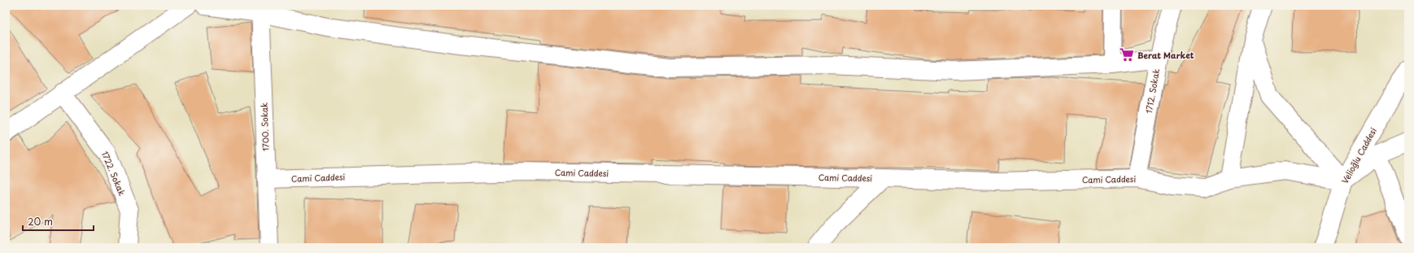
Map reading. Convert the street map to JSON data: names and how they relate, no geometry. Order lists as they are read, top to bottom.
{
  "streets": {
    "street": [
      "1712. Sokak",
      "1700. Sokak",
      "Velioğlu Caddesi",
      "Cami Caddesi",
      "1722. Sokak"
    ]
  },
  "crossings": [
    ["1712. Sokak", "Cami Caddesi"],
    ["1700. Sokak", "Cami Caddesi"],
    ["Velioğlu Caddesi", "Cami Caddesi"]
  ],
  "places": {
    "supermarket": ["Berat Market"]
  },
  "scale_bar": "20 m"
}
